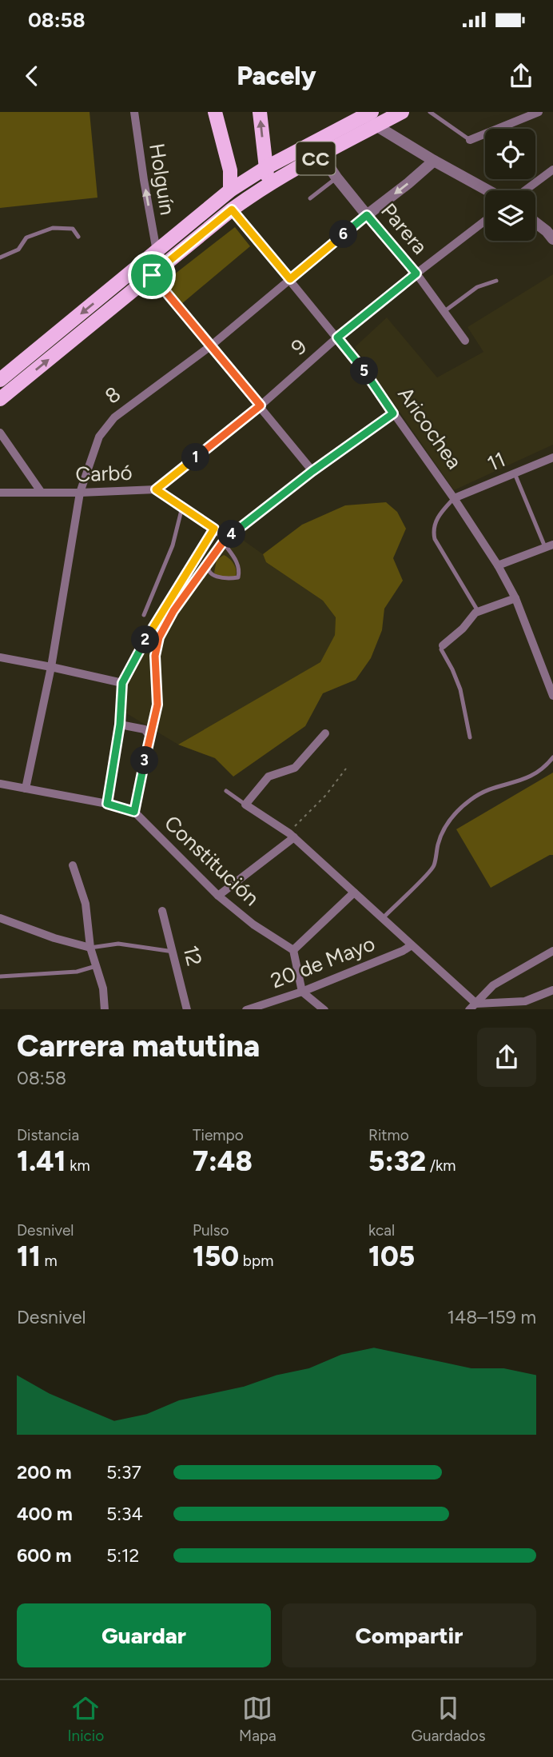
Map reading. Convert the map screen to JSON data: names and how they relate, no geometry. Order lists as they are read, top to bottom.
{
  "streets": {
    "main road": ["CC"],
    "street": [
      "Holguín",
      "Parera",
      "9",
      "8",
      "Aricochea",
      "11",
      "Carbó",
      "Constitución",
      "12",
      "20 de Mayo"
    ]
  },
  "crossings": [
    ["CC", "Holguín"],
    ["CC", "Parera"],
    ["CC", "Aricochea"],
    ["Parera", "9"],
    ["Parera", "8"],
    ["9", "Aricochea"],
    ["9", "Carbó"],
    ["8", "Aricochea"],
    ["8", "Carbó"],
    ["8", "Constitución"],
    ["Aricochea", "11"]
  ],
  "one_way": ["Holguín"],
  "page": {
    "status": "08:58",
    "header": "Pacely",
    "pins": [
      "6",
      "5",
      "1",
      "4",
      "2",
      "3"
    ],
    "heading": ["Carrera matutina", "08:58"],
    "stats": [
      ["Distancia", "1.41 km"],
      ["Tiempo", "7:48"],
      ["Ritmo", "5:32 /km"],
      ["Desnivel", "11 m"],
      ["Pulso", "150 bpm"],
      ["kcal", "105"]
    ],
    "chart": ["Desnivel", "148–159 m"],
    "list": [
      {
        "name": "200 m",
        "note": "5:37"
      },
      {
        "name": "400 m",
        "note": "5:34"
      },
      {
        "name": "600 m",
        "note": "5:12"
      }
    ],
    "buttons": ["Guardar", "Compartir"],
    "tabs": ["Inicio", "Mapa", "Guardados"]
  }
}
